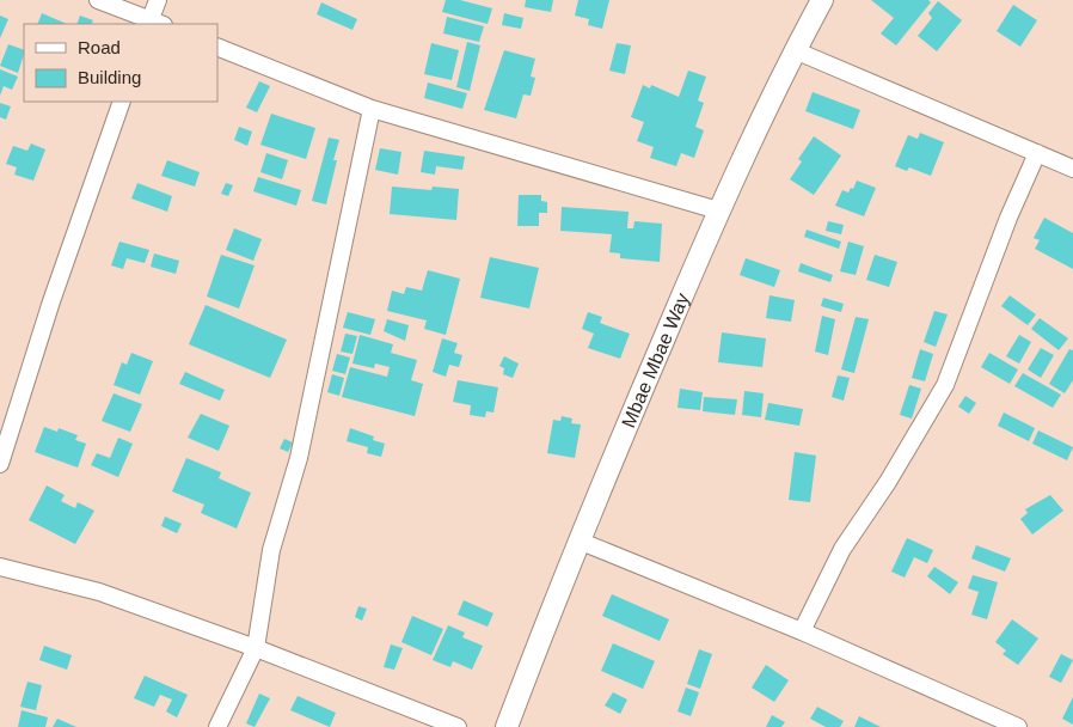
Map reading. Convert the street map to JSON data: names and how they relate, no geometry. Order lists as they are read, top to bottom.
{
  "streets": {
    "street": ["Mbae Mbae Way"]
  },
  "legend": ["Road", "Building"]
}
